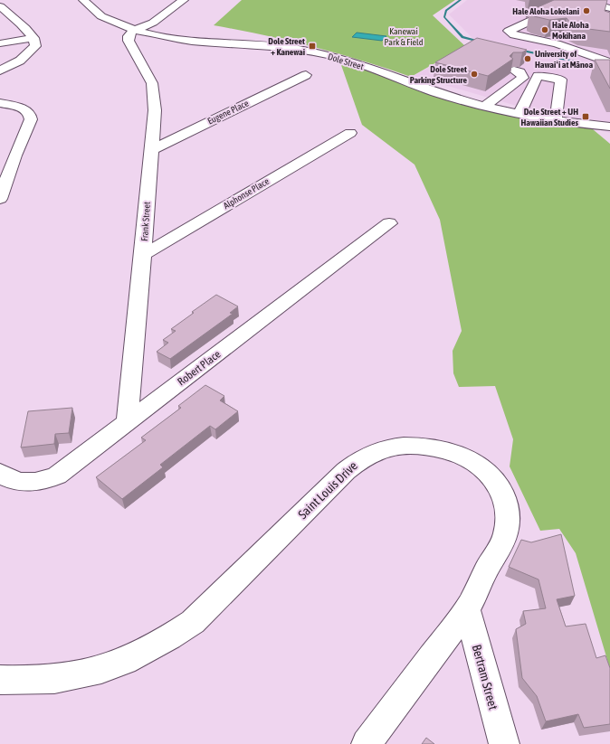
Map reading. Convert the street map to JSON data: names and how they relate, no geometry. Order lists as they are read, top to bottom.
{
  "streets": {
    "street": [
      "Dole Street",
      "Eugene Place",
      "Alphonse Place",
      "Frank Street",
      "Robert Place",
      "Saint Louis Drive",
      "Bertram Street"
    ]
  },
  "crossings": [
    ["Dole Street", "Frank Street"],
    ["Eugene Place", "Frank Street"],
    ["Alphonse Place", "Frank Street"],
    ["Frank Street", "Robert Place"],
    ["Saint Louis Drive", "Bertram Street"]
  ],
  "parks": ["Kanewai Park & Field"],
  "places": {
    "other": [
      "Hale Aloha Lokelani",
      "Hale Aloha Mokihana",
      "University of Hawaiʻi at Mānoa",
      "Dole Street Parking Structure"
    ],
    "transit": ["Dole Street + Kanewai", "Dole Street + UH Hawaiian Studies"]
  }
}
